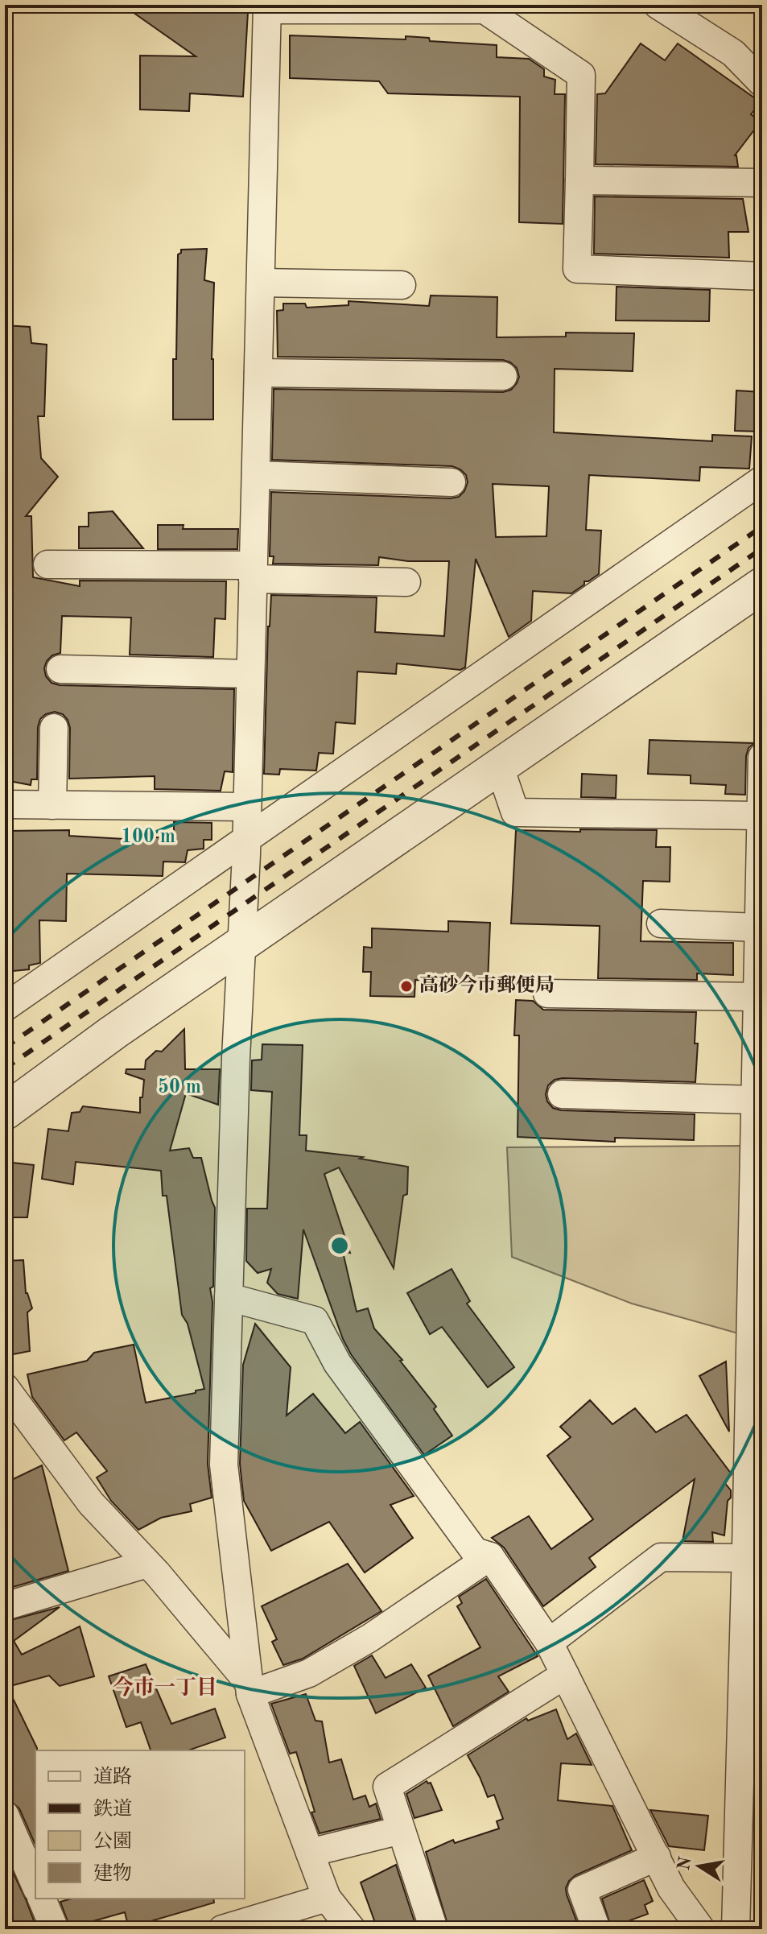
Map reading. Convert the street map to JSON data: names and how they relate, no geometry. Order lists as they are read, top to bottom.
{
  "districts": ["今市一丁目"],
  "places": ["高砂今市郵便局"],
  "legend": [
    "道路",
    "鉄道",
    "公園",
    "建物"
  ],
  "north": "left",
  "rings": ["100 m", "50 m"]
}
